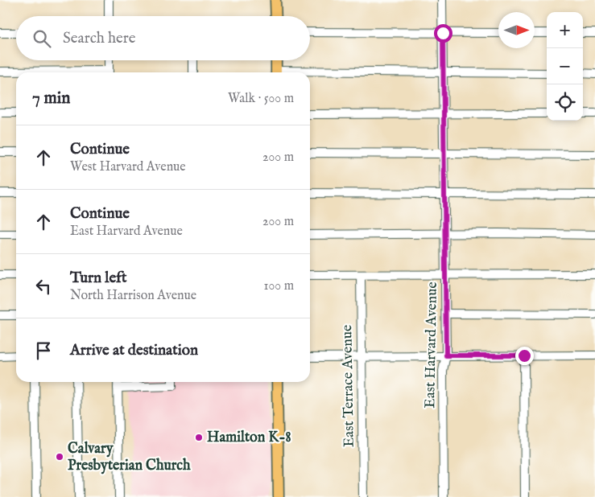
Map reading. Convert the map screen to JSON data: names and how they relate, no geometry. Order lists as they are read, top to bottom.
{
  "streets": {
    "street": ["East Harvard Avenue", "East Terrace Avenue"]
  },
  "places": ["Hamilton K-8", "Calvary Presbyterian Church"],
  "north": "right",
  "page": {
    "map_buttons": ["+", "−"],
    "search": "Search here",
    "heading": ["7 min", "Walk · 500 m"],
    "list": [
      ["Continue", "West Harvard Avenue", "200 m"],
      ["Continue", "East Harvard Avenue", "200 m"],
      ["Turn left", "North Harrison Avenue", "100 m"],
      "Arrive at destination"
    ]
  }
}
